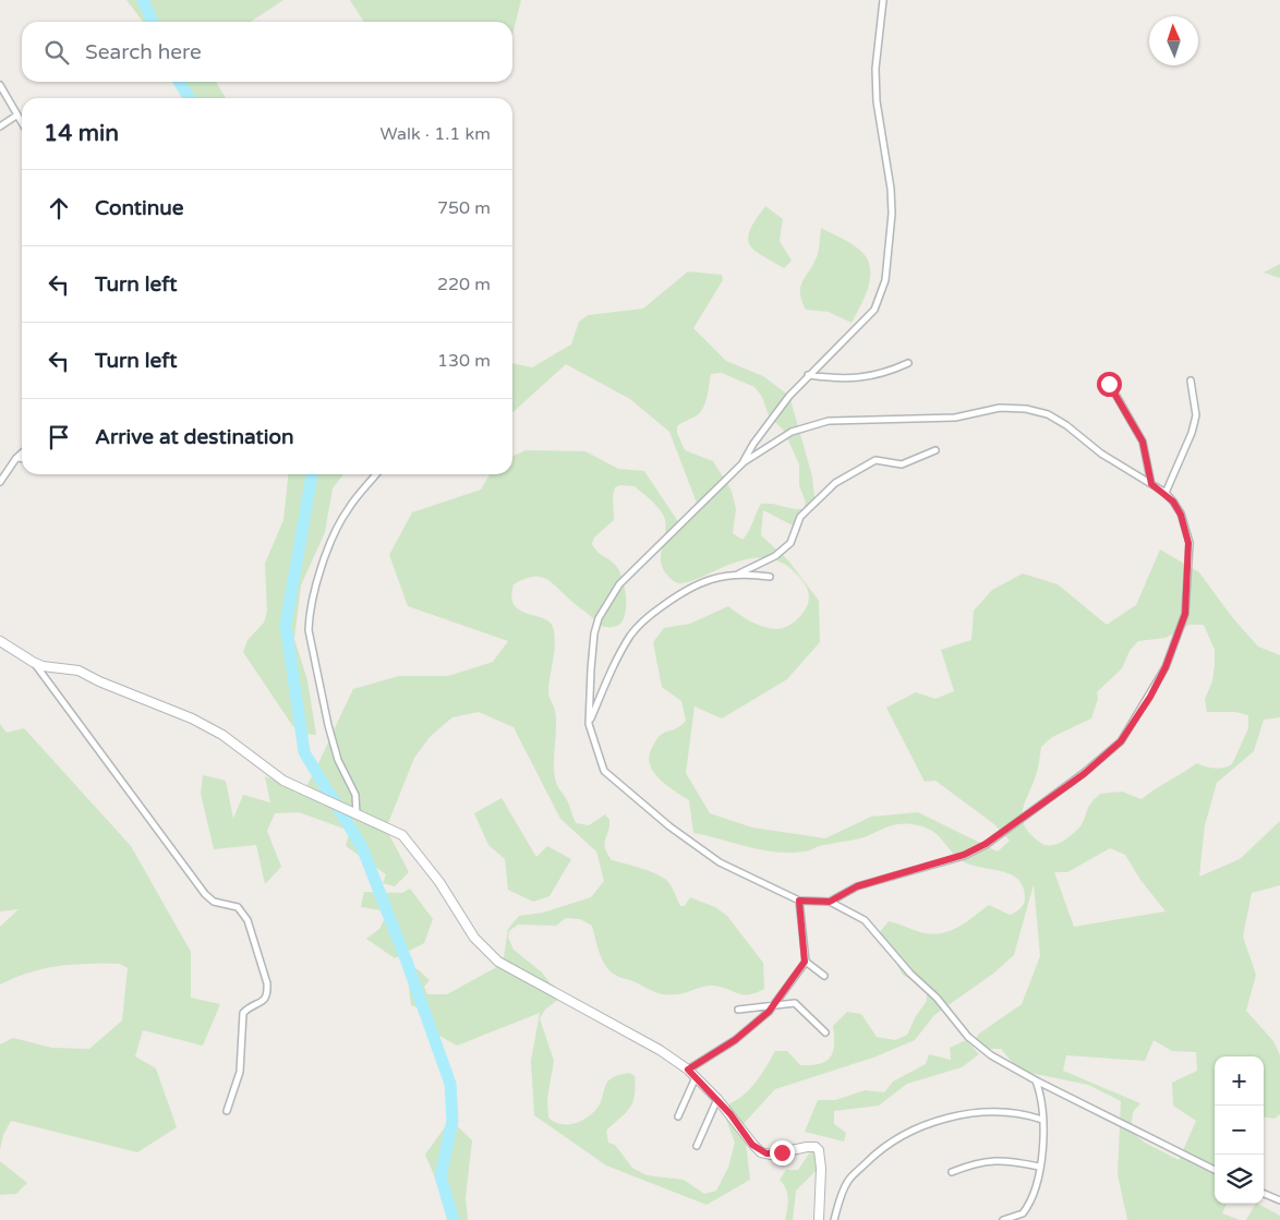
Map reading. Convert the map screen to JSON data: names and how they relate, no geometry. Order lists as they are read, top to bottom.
{
  "north": "top",
  "page": {
    "search": "Search here",
    "heading": ["14 min", "Walk · 1.1 km"],
    "list": [
      ["Continue", "750 m"],
      ["Turn left", "220 m"],
      ["Turn left", "130 m"],
      "Arrive at destination"
    ],
    "map_buttons": ["+", "−"]
  }
}
